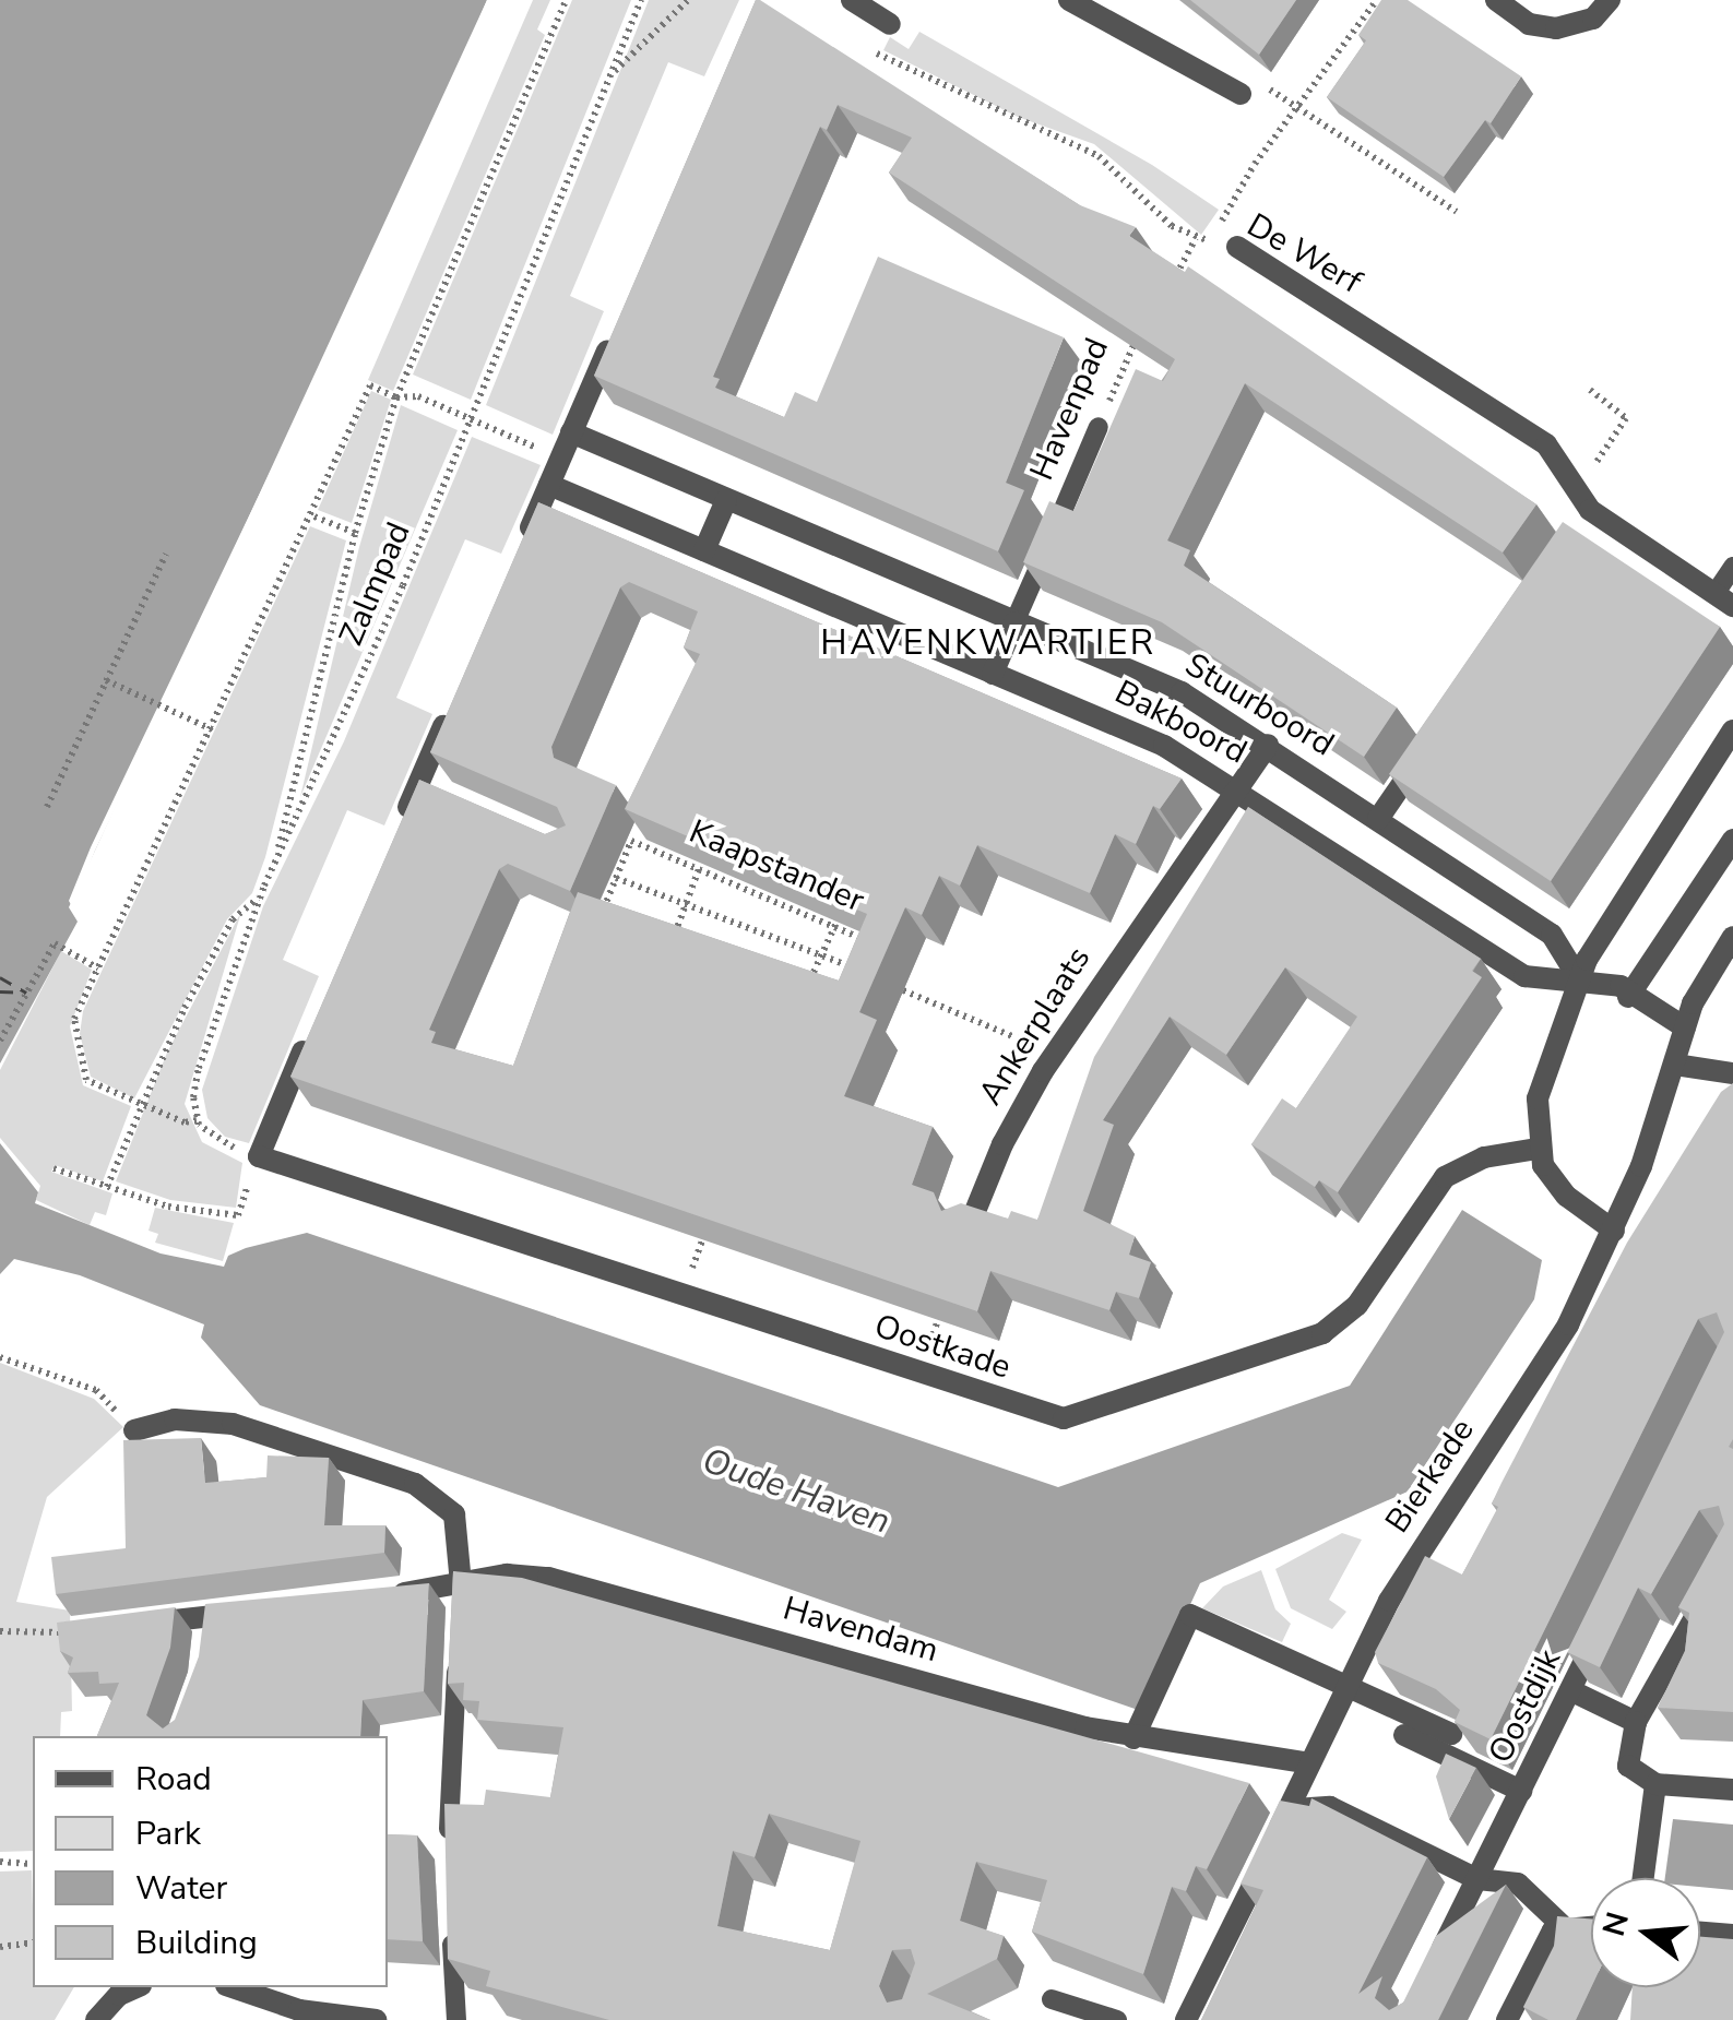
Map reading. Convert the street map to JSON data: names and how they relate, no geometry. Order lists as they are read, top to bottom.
{
  "streets": {
    "street": [
      "De Werf",
      "Havenpad",
      "Stuurboord",
      "Bakboord",
      "Ankerplaats",
      "Oostkade",
      "Bierkade",
      "Havendam",
      "Oostdijk"
    ],
    "path": ["Zalmpad", "Kaapstander"]
  },
  "crossings": [
    ["Havenpad", "Stuurboord"],
    ["Havenpad", "Bakboord"],
    ["Stuurboord", "Bakboord"],
    ["Stuurboord", "Ankerplaats"],
    ["Bakboord", "Ankerplaats"],
    ["Bierkade", "Havendam"]
  ],
  "districts": ["HAVENKWARTIER"],
  "water": ["Oude Haven"],
  "legend": [
    "Road",
    "Park",
    "Water",
    "Building"
  ],
  "north": "left"
}
